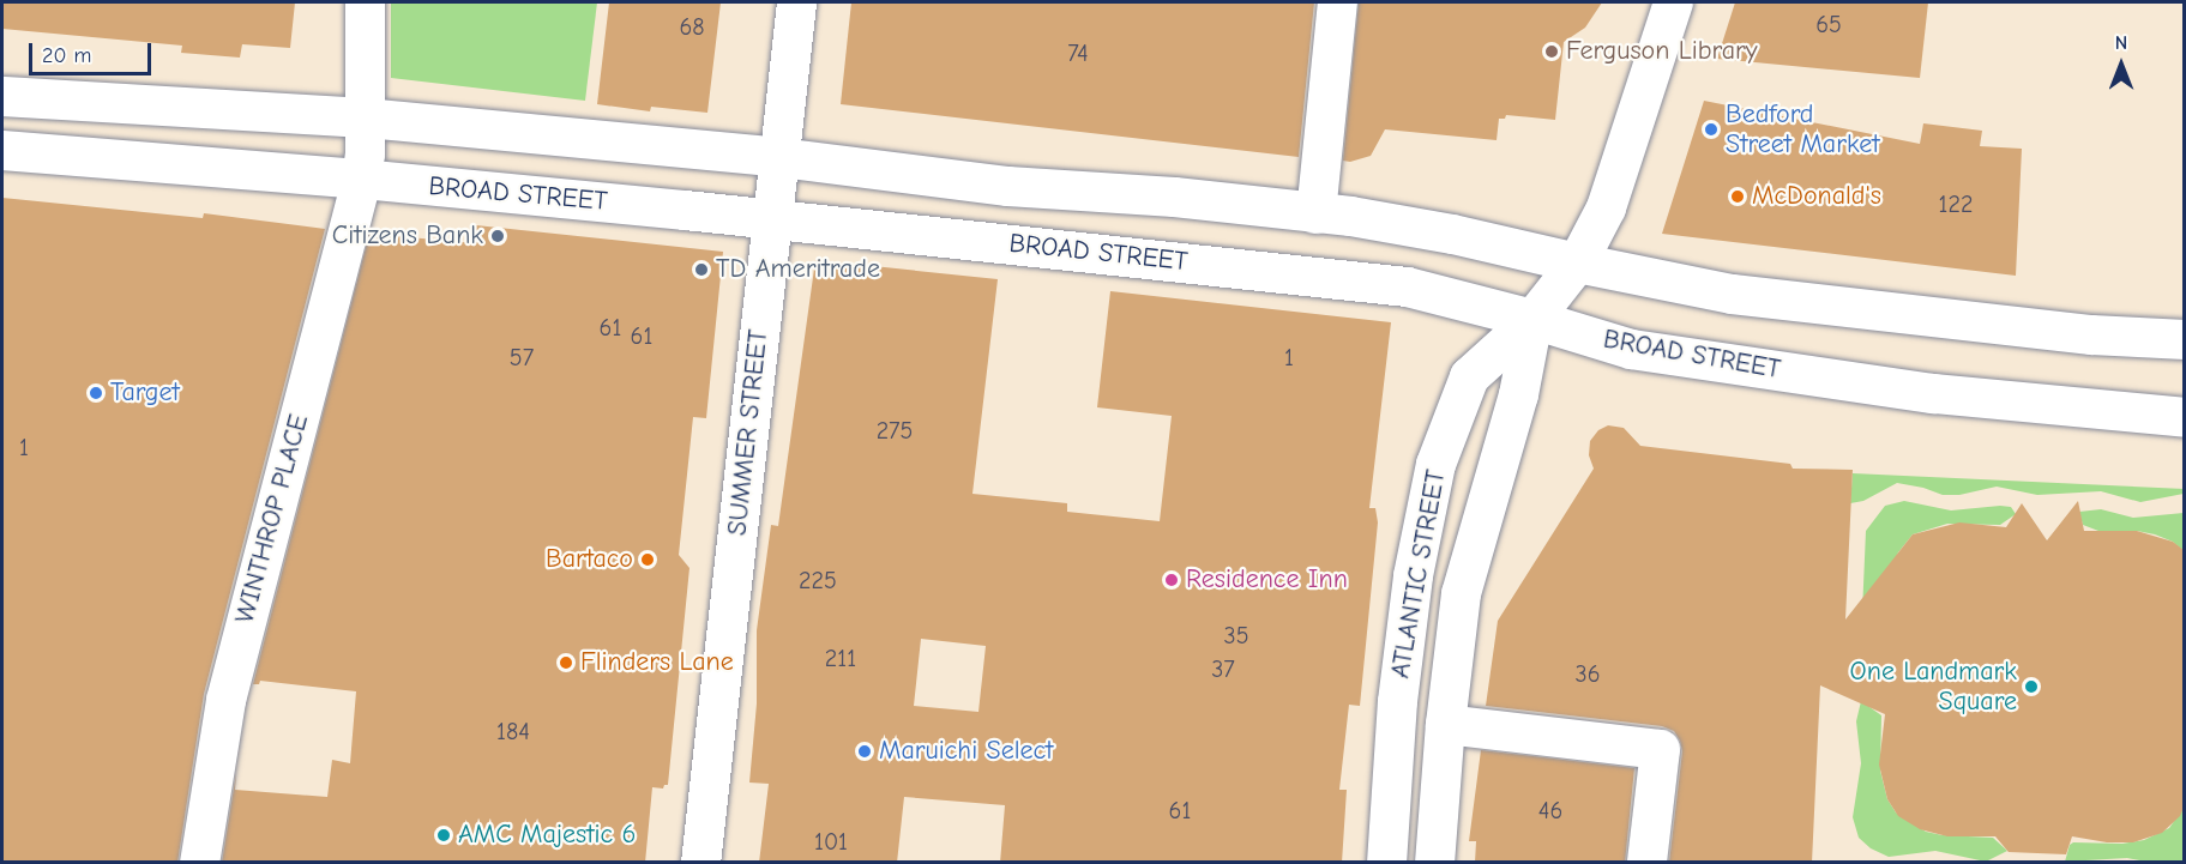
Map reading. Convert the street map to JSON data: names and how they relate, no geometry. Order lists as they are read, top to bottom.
{
  "streets": {
    "main road": [
      "BROAD STREET",
      "SUMMER STREET",
      "WINTHROP PLACE",
      "ATLANTIC STREET"
    ]
  },
  "crossings": [
    ["BROAD STREET", "SUMMER STREET"],
    ["BROAD STREET", "WINTHROP PLACE"],
    ["BROAD STREET", "ATLANTIC STREET"]
  ],
  "places": [
    "Ferguson Library",
    "Bedford Street Market",
    "McDonald's",
    "Citizens Bank",
    "TD Ameritrade",
    "Target",
    "Bartaco",
    "Residence Inn",
    "Flinders Lane",
    "One Landmark Square",
    "Maruichi Select",
    "AMC Majestic 6"
  ],
  "house_numbers": [
    "65",
    "68",
    "74",
    "122",
    "61",
    "61",
    "57",
    "1",
    "275",
    "1",
    "225",
    "35",
    "211",
    "37",
    "36",
    "184",
    "61",
    "46",
    "101"
  ],
  "scale_bar": "20 m",
  "north": "top"
}
